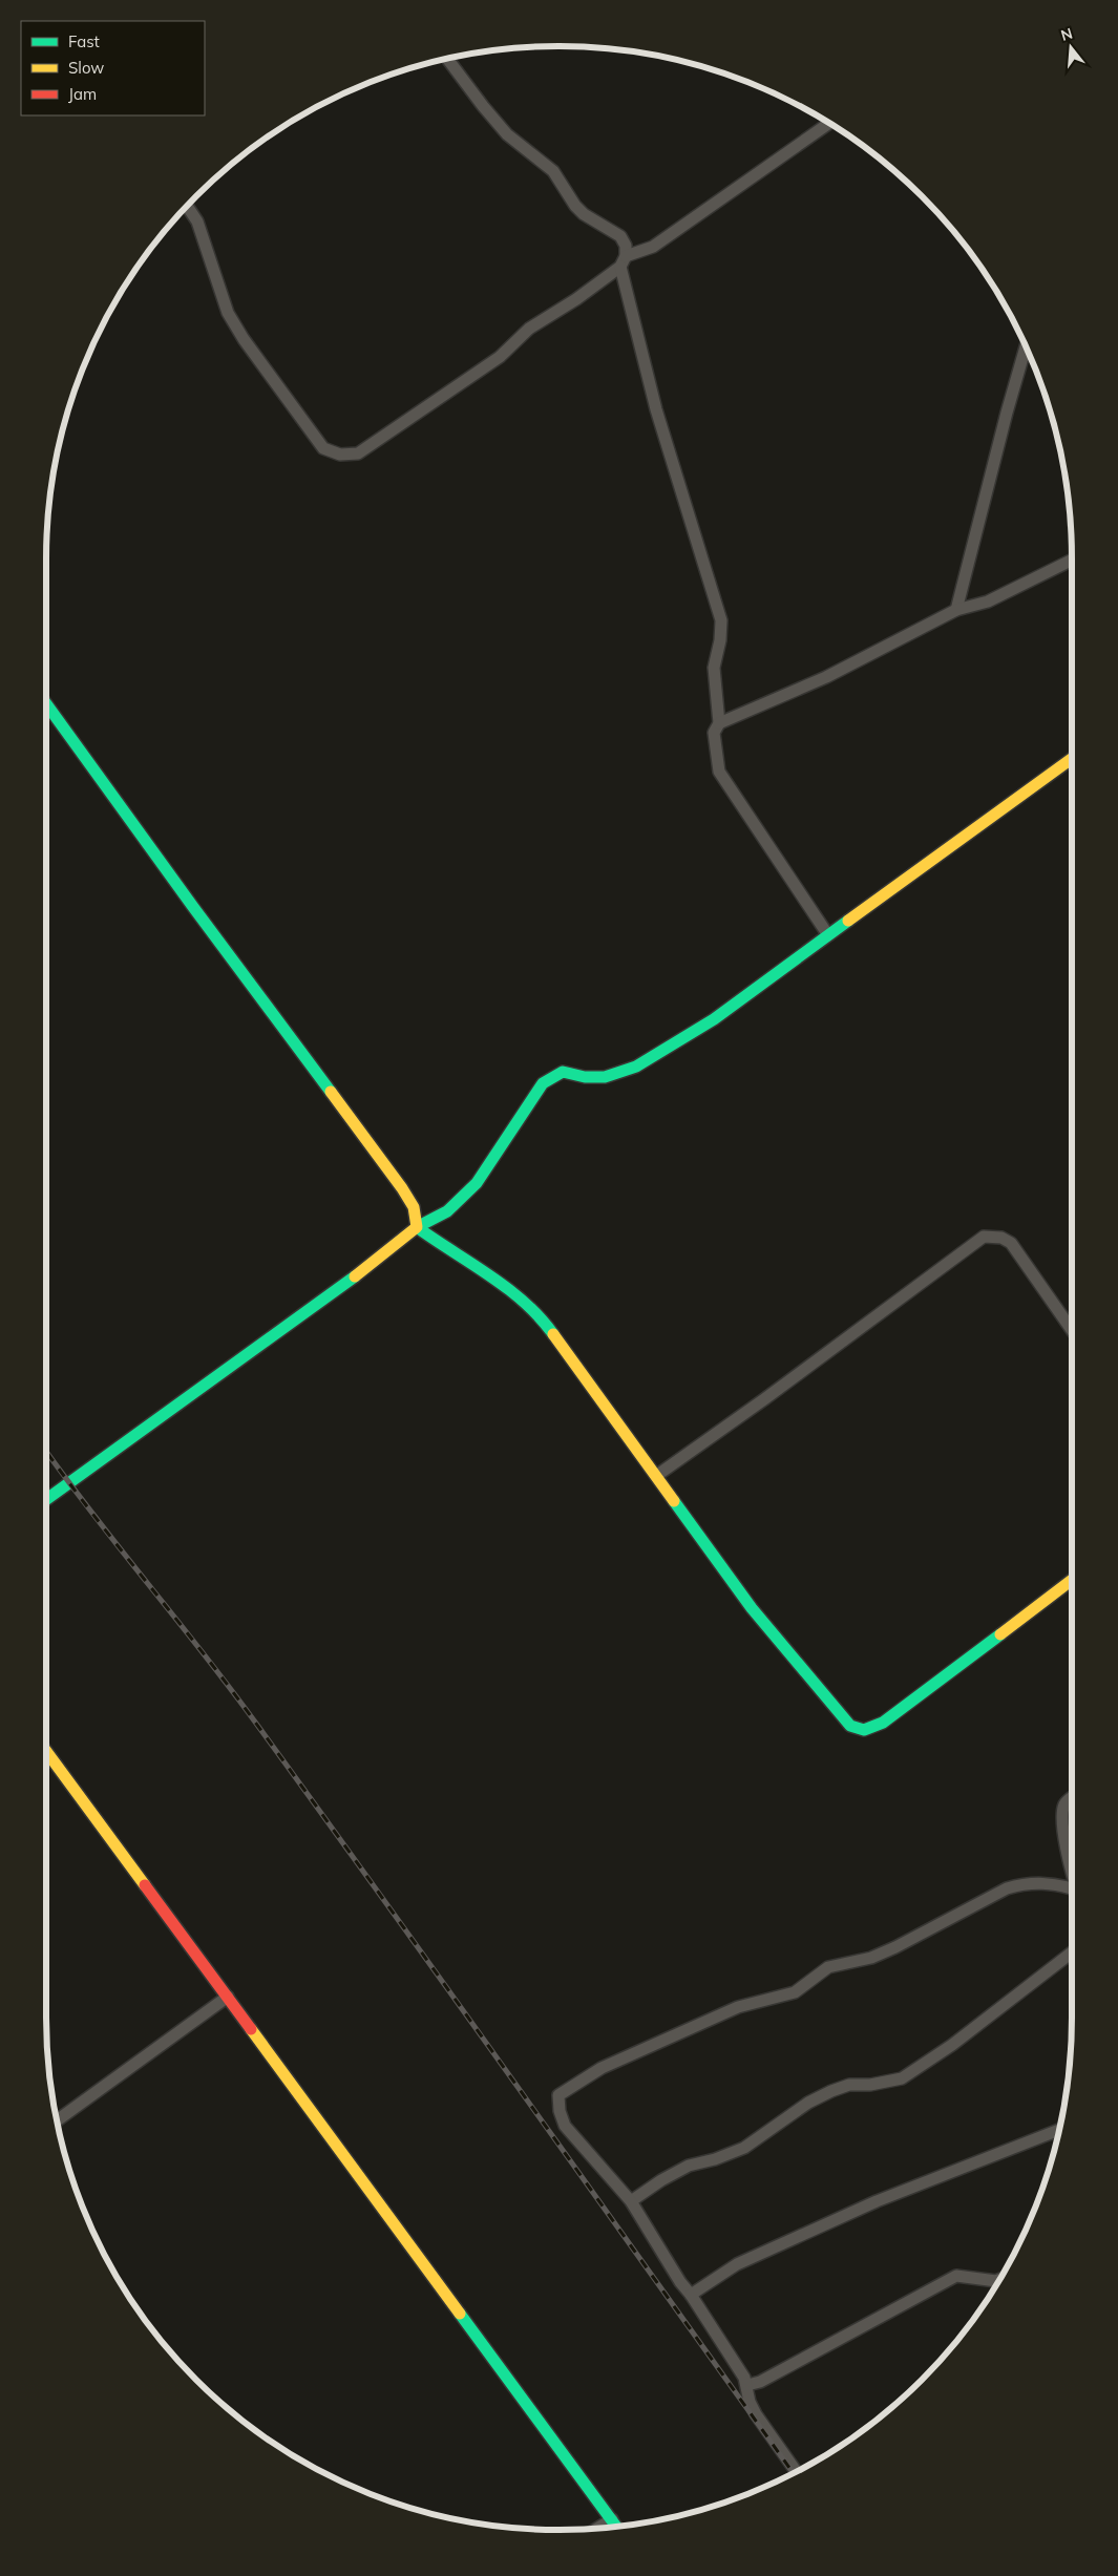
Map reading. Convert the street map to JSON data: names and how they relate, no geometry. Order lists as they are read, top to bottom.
{
  "legend": ["Fast", "Slow", "Jam"],
  "north": "top"
}
